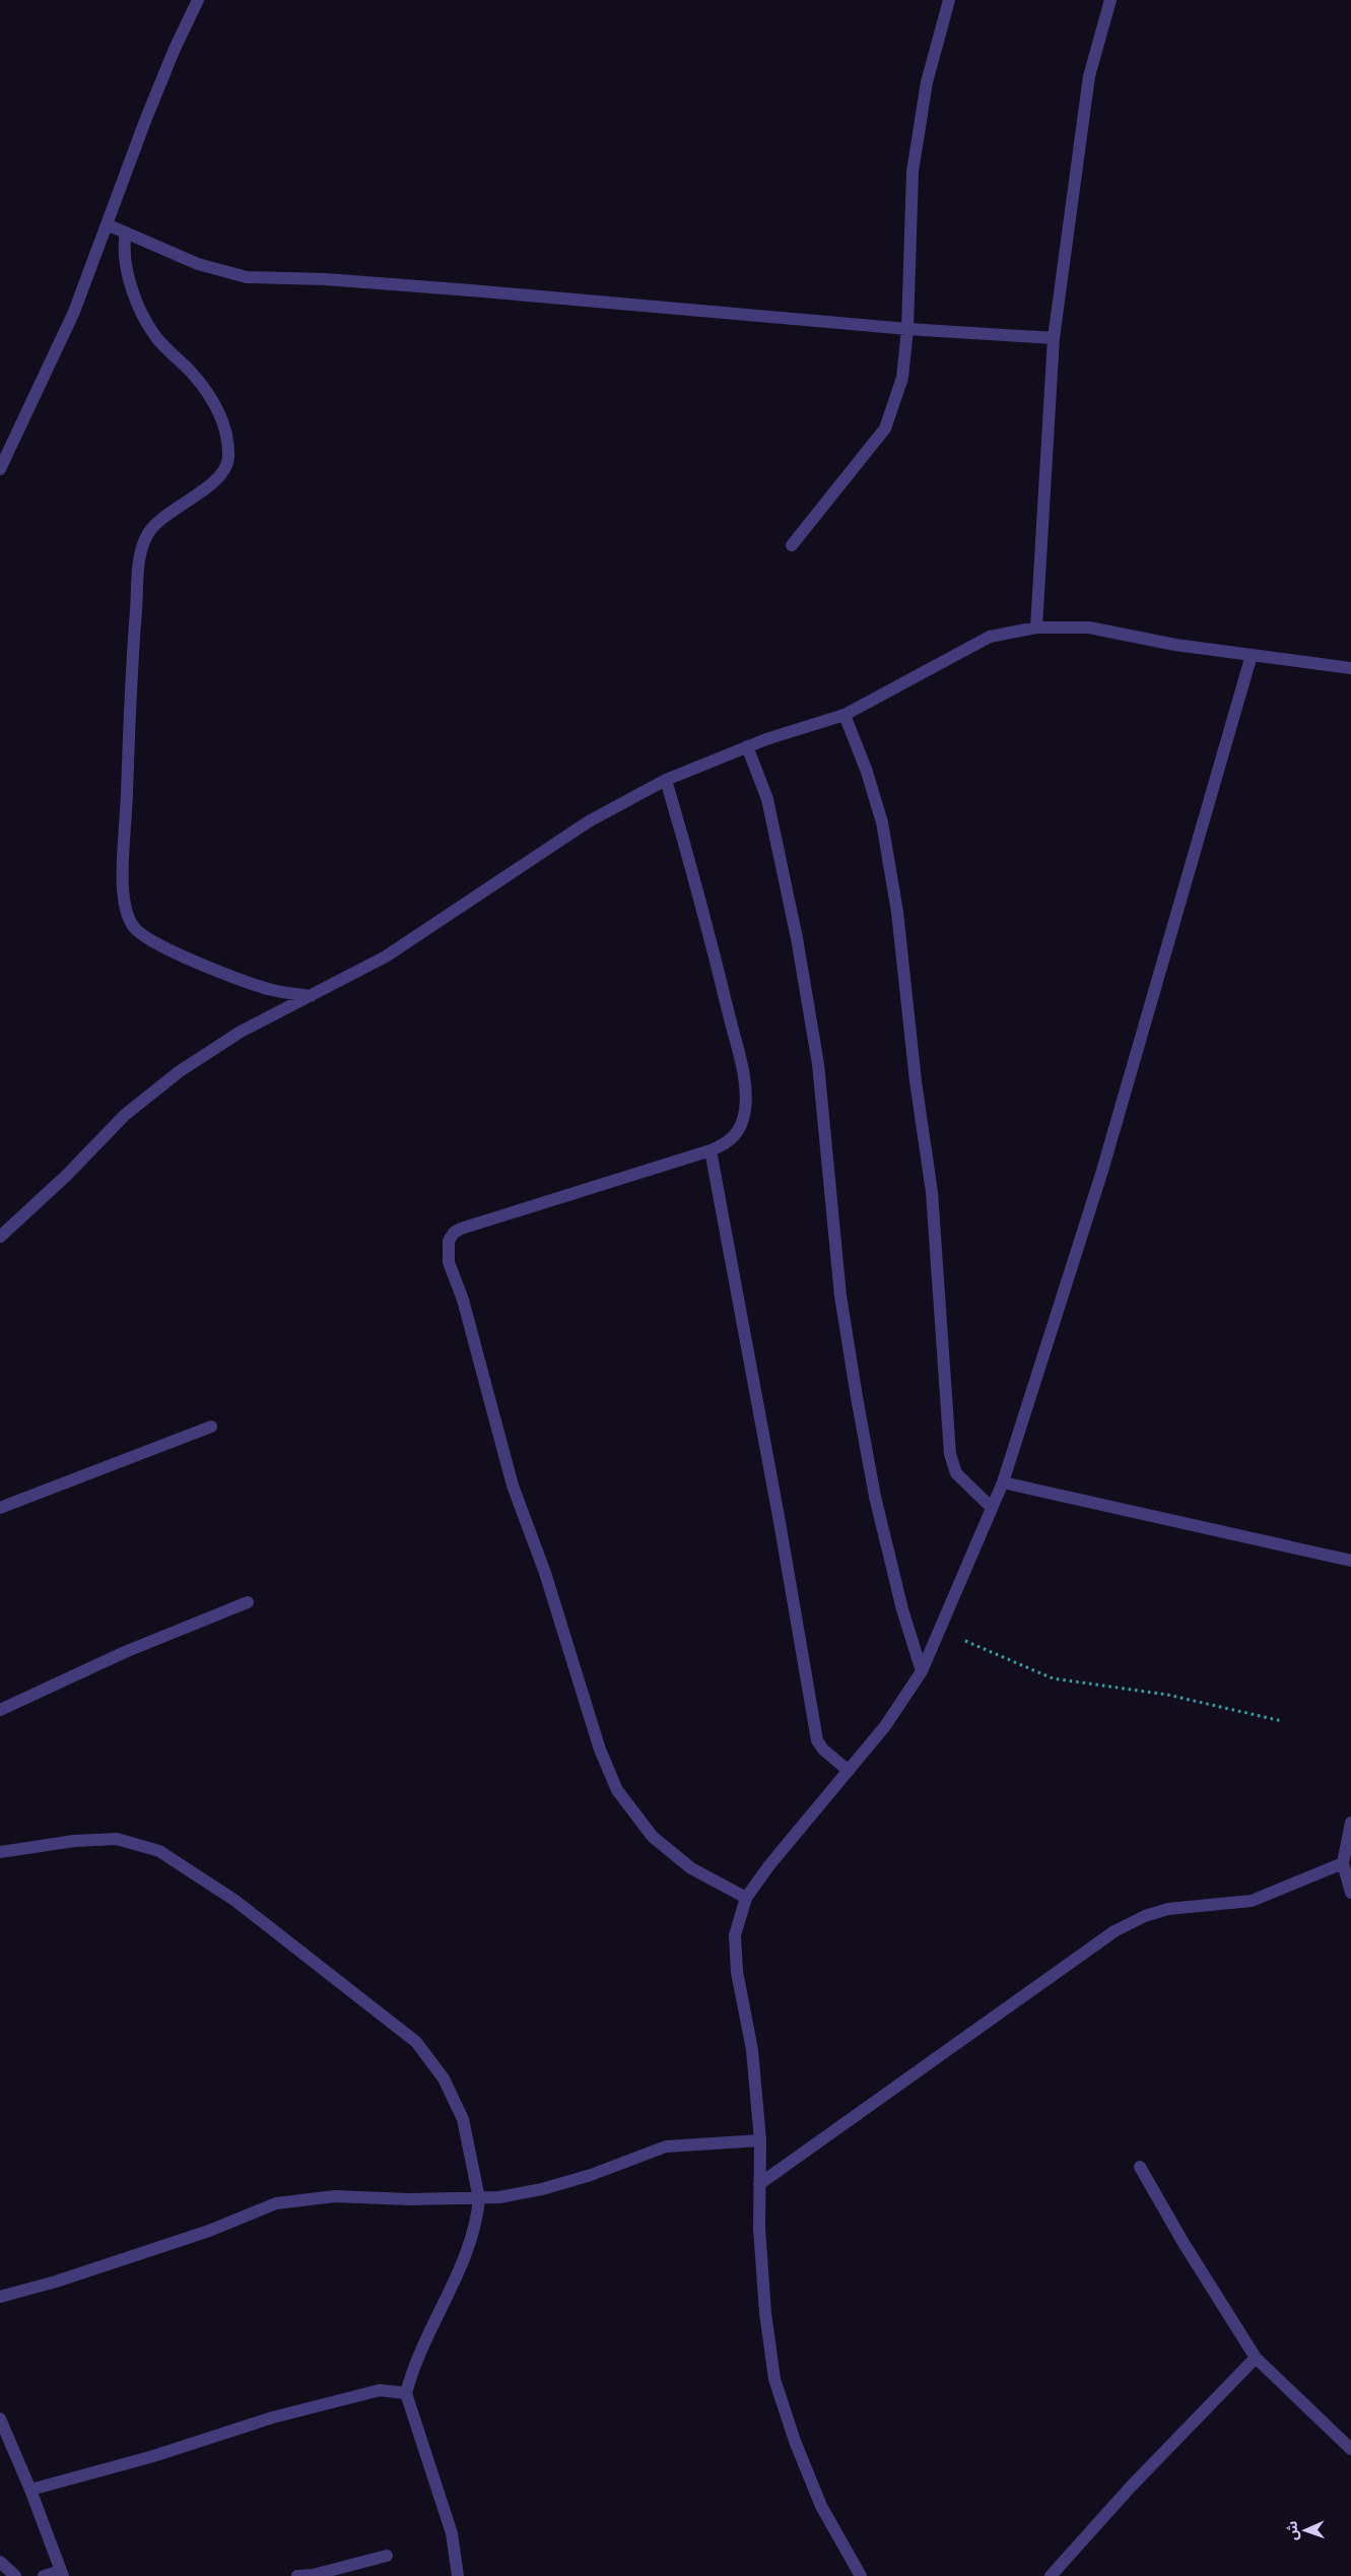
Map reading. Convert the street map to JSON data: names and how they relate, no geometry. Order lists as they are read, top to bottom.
{
  "north": "left"
}
